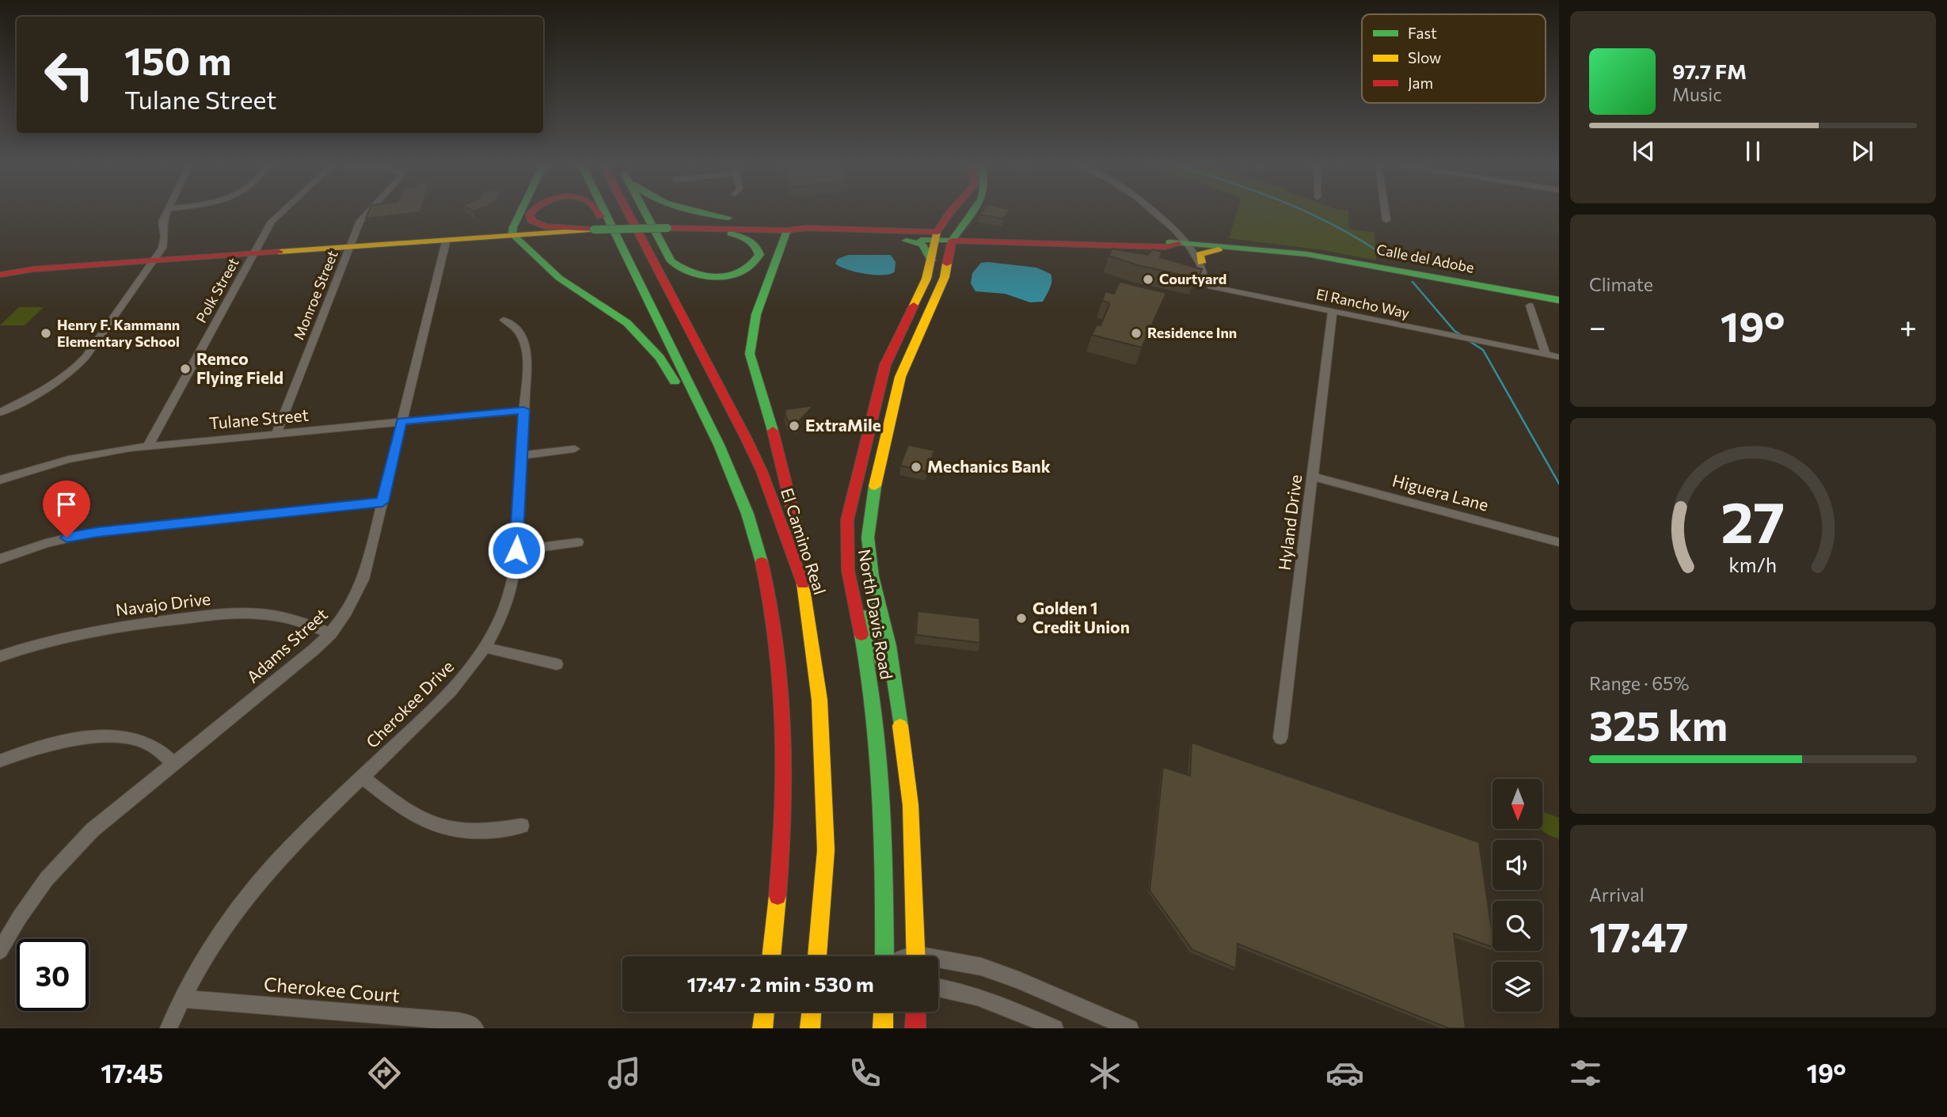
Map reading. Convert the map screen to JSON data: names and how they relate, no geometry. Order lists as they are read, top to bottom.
{
  "streets": {
    "main road": ["Calle del Adobe", "El Camino Real", "North Davis Road"],
    "street": [
      "Polk Street",
      "Monroe Street",
      "El Rancho Way",
      "Tulane Street",
      "Higuera Lane",
      "Hyland Drive",
      "Navajo Drive",
      "Adams Street",
      "Cherokee Drive",
      "Cherokee Court"
    ]
  },
  "crossings": [
    ["Calle del Adobe", "El Rancho Way"],
    ["Calle del Adobe", "North Davis Road"],
    ["Polk Street", "Tulane Street"],
    ["Monroe Street", "Tulane Street"],
    ["El Rancho Way", "Hyland Drive"],
    ["Tulane Street", "Adams Street"],
    ["Tulane Street", "Cherokee Drive"],
    ["Higuera Lane", "Hyland Drive"],
    ["Navajo Drive", "Adams Street"],
    ["Cherokee Drive", "Cherokee Court"]
  ],
  "places": [
    "Courtyard",
    "Henry F. Kammann Elementary School",
    "Residence Inn",
    "Remco Flying Field",
    "ExtraMile",
    "Mechanics Bank",
    "Golden 1 Credit Union"
  ],
  "legend": ["Fast", "Slow", "Jam"],
  "north": "bottom",
  "page": {
    "turn": ["150 m", "Tulane Street"],
    "song": ["97.7 FM", "Music"],
    "tile": [
      "Climate",
      ["Range · 65%", "325 km"],
      ["Arrival", "17:47"]
    ],
    "heat": ["−", "19°", "+"],
    "limit": "30",
    "trip": "17:47 · 2 min · 530 m",
    "tabs": ["17:45", "19°"],
    "gauge": ["27", "km/h"]
  }
}
